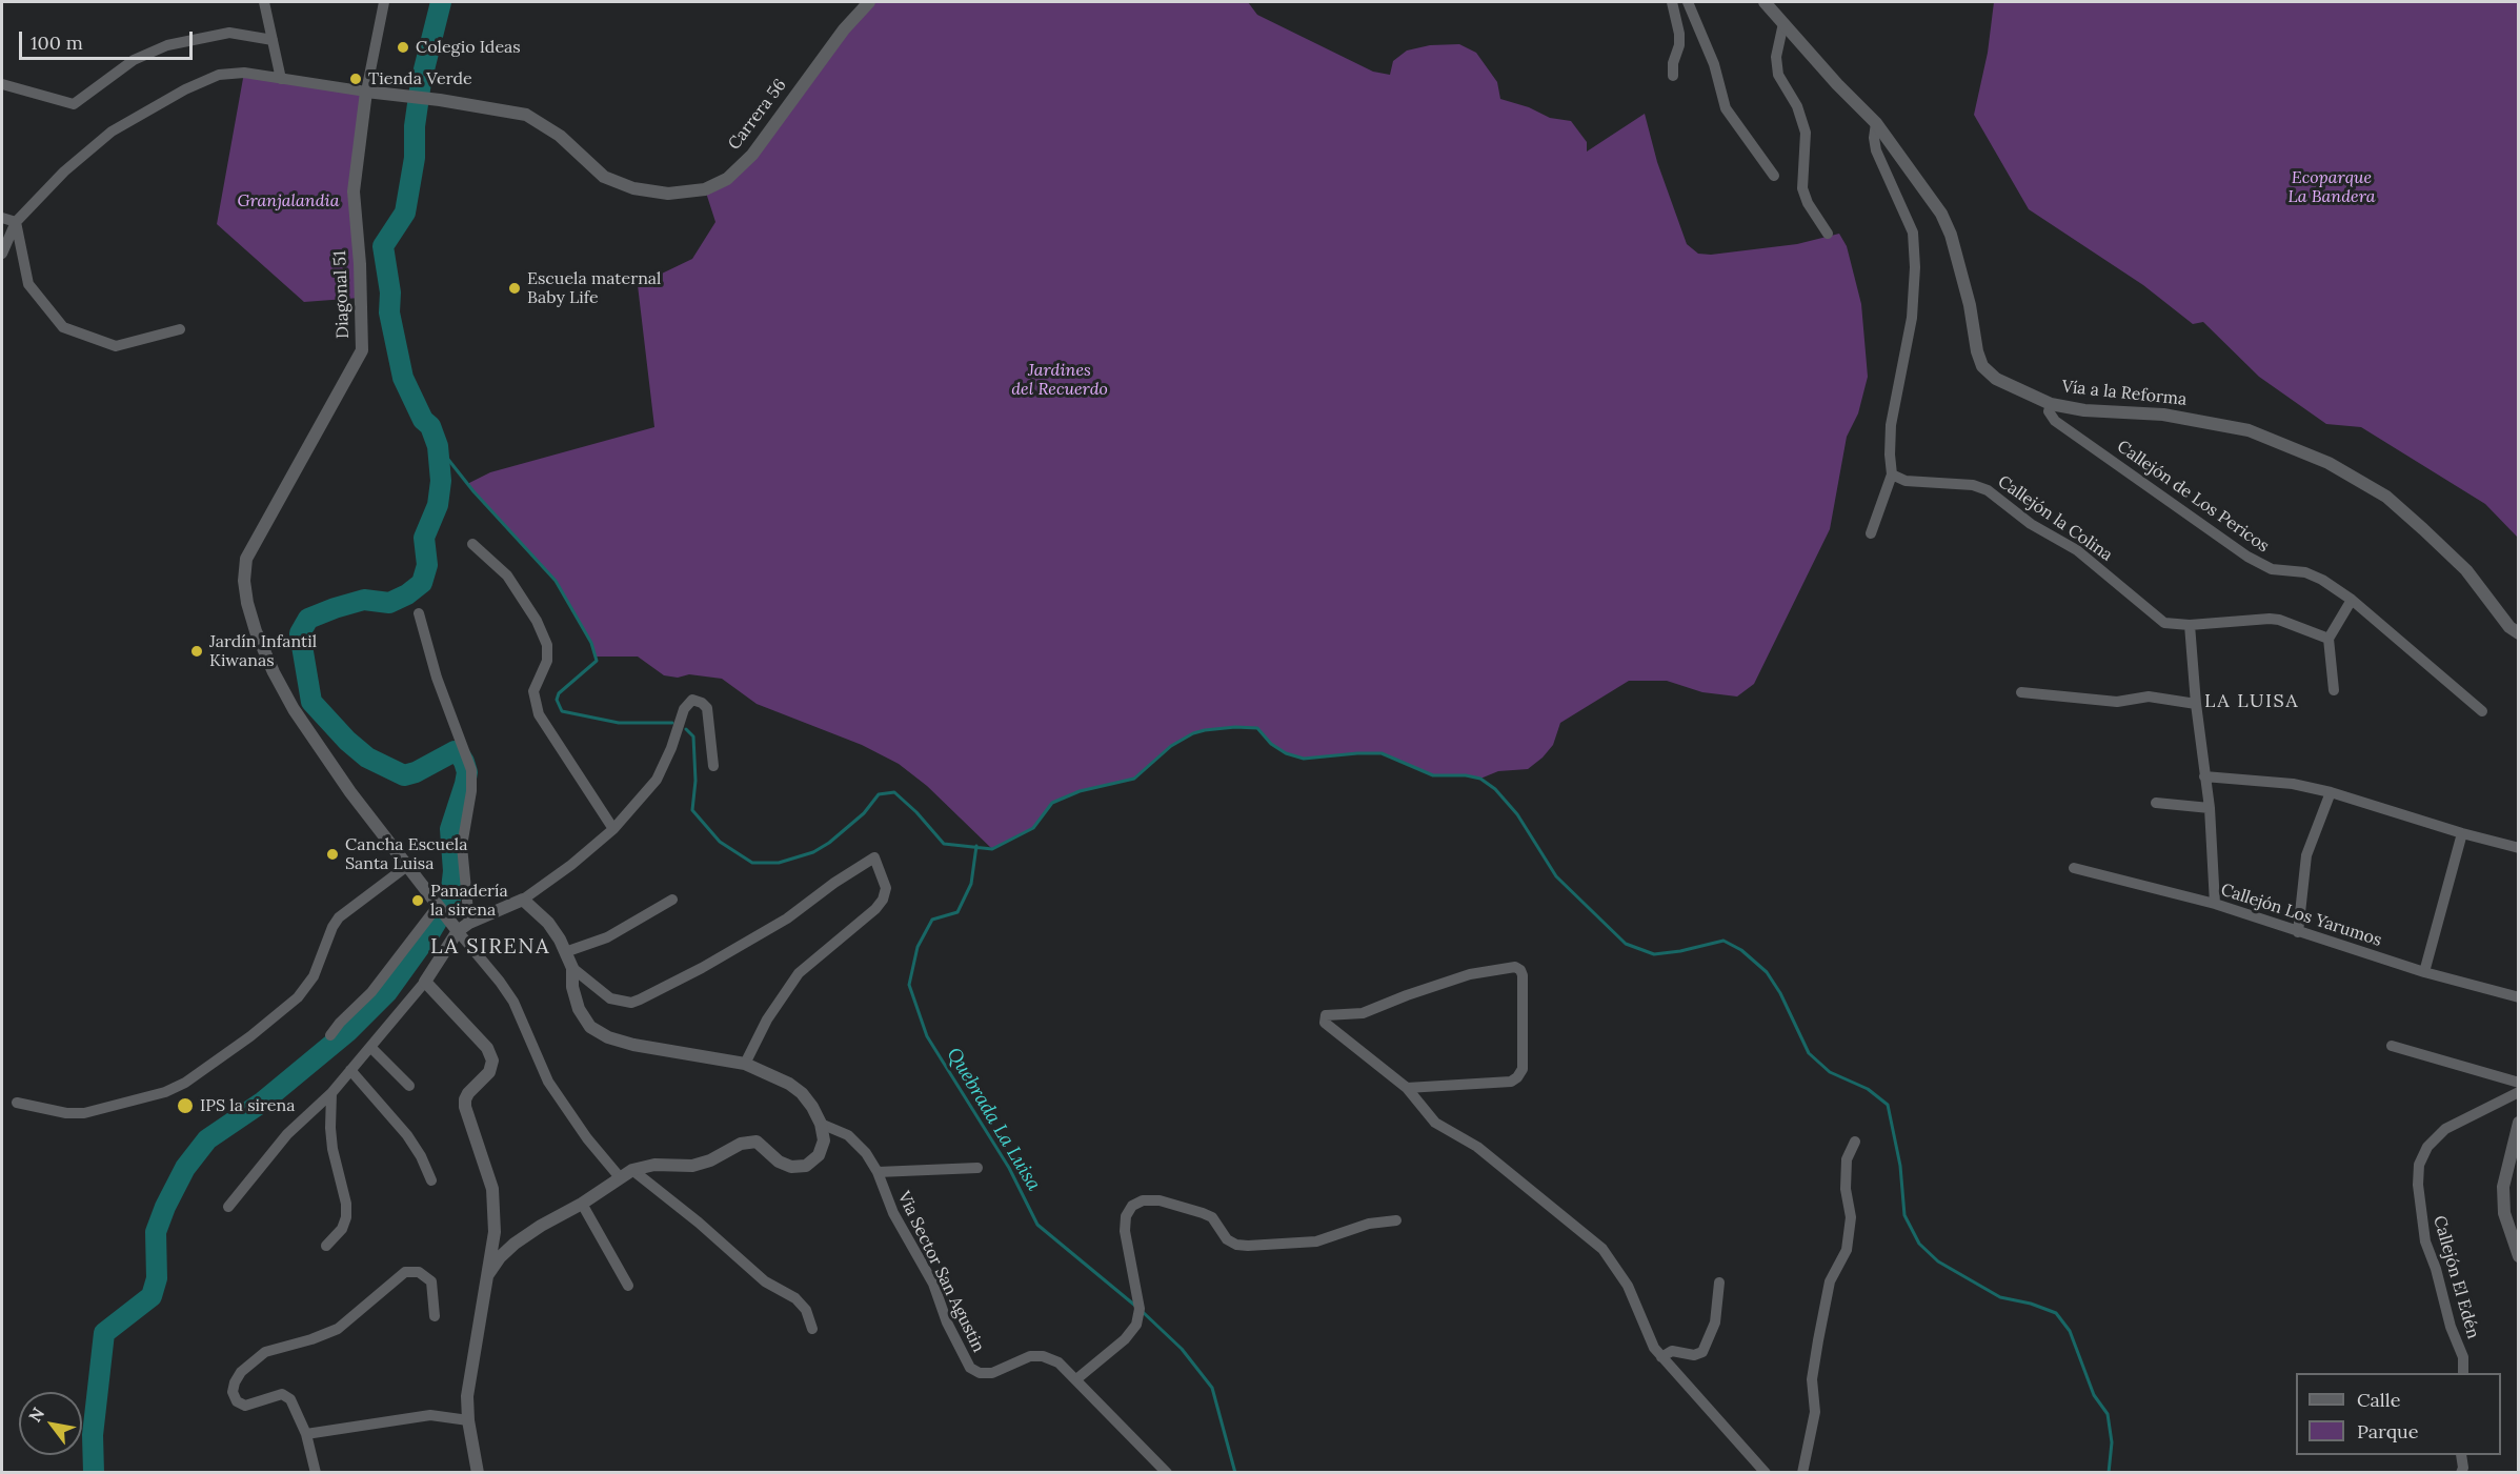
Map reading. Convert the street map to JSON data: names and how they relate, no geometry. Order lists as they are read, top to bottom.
{
  "streets": {
    "street": [
      "Carrera 56",
      "Diagonal 51",
      "Vía a la Reforma",
      "Callejón de Los Pericos",
      "Callejón la Colina",
      "Callejón Los Yarumos",
      "Via Sector San Agustin",
      "Callejón El Edén"
    ]
  },
  "crossings": [
    ["Carrera 56", "Diagonal 51"],
    ["Vía a la Reforma", "Callejón de Los Pericos"]
  ],
  "districts": ["LA LUISA", "LA SIRENA"],
  "water": ["Quebrada La Luisa"],
  "parks": ["Ecoparque La Bandera", "Granjalandia", "Jardines del Recuerdo"],
  "places": [
    "Colegio Ideas",
    "Tienda Verde",
    "Escuela maternal Baby Life",
    "Jardín Infantil Kiwanas",
    "Cancha Escuela Santa Luisa",
    "Panadería la sirena",
    "IPS la sirena"
  ],
  "legend": ["Calle", "Parque"],
  "scale_bar": "100 m",
  "north": "top left"
}
